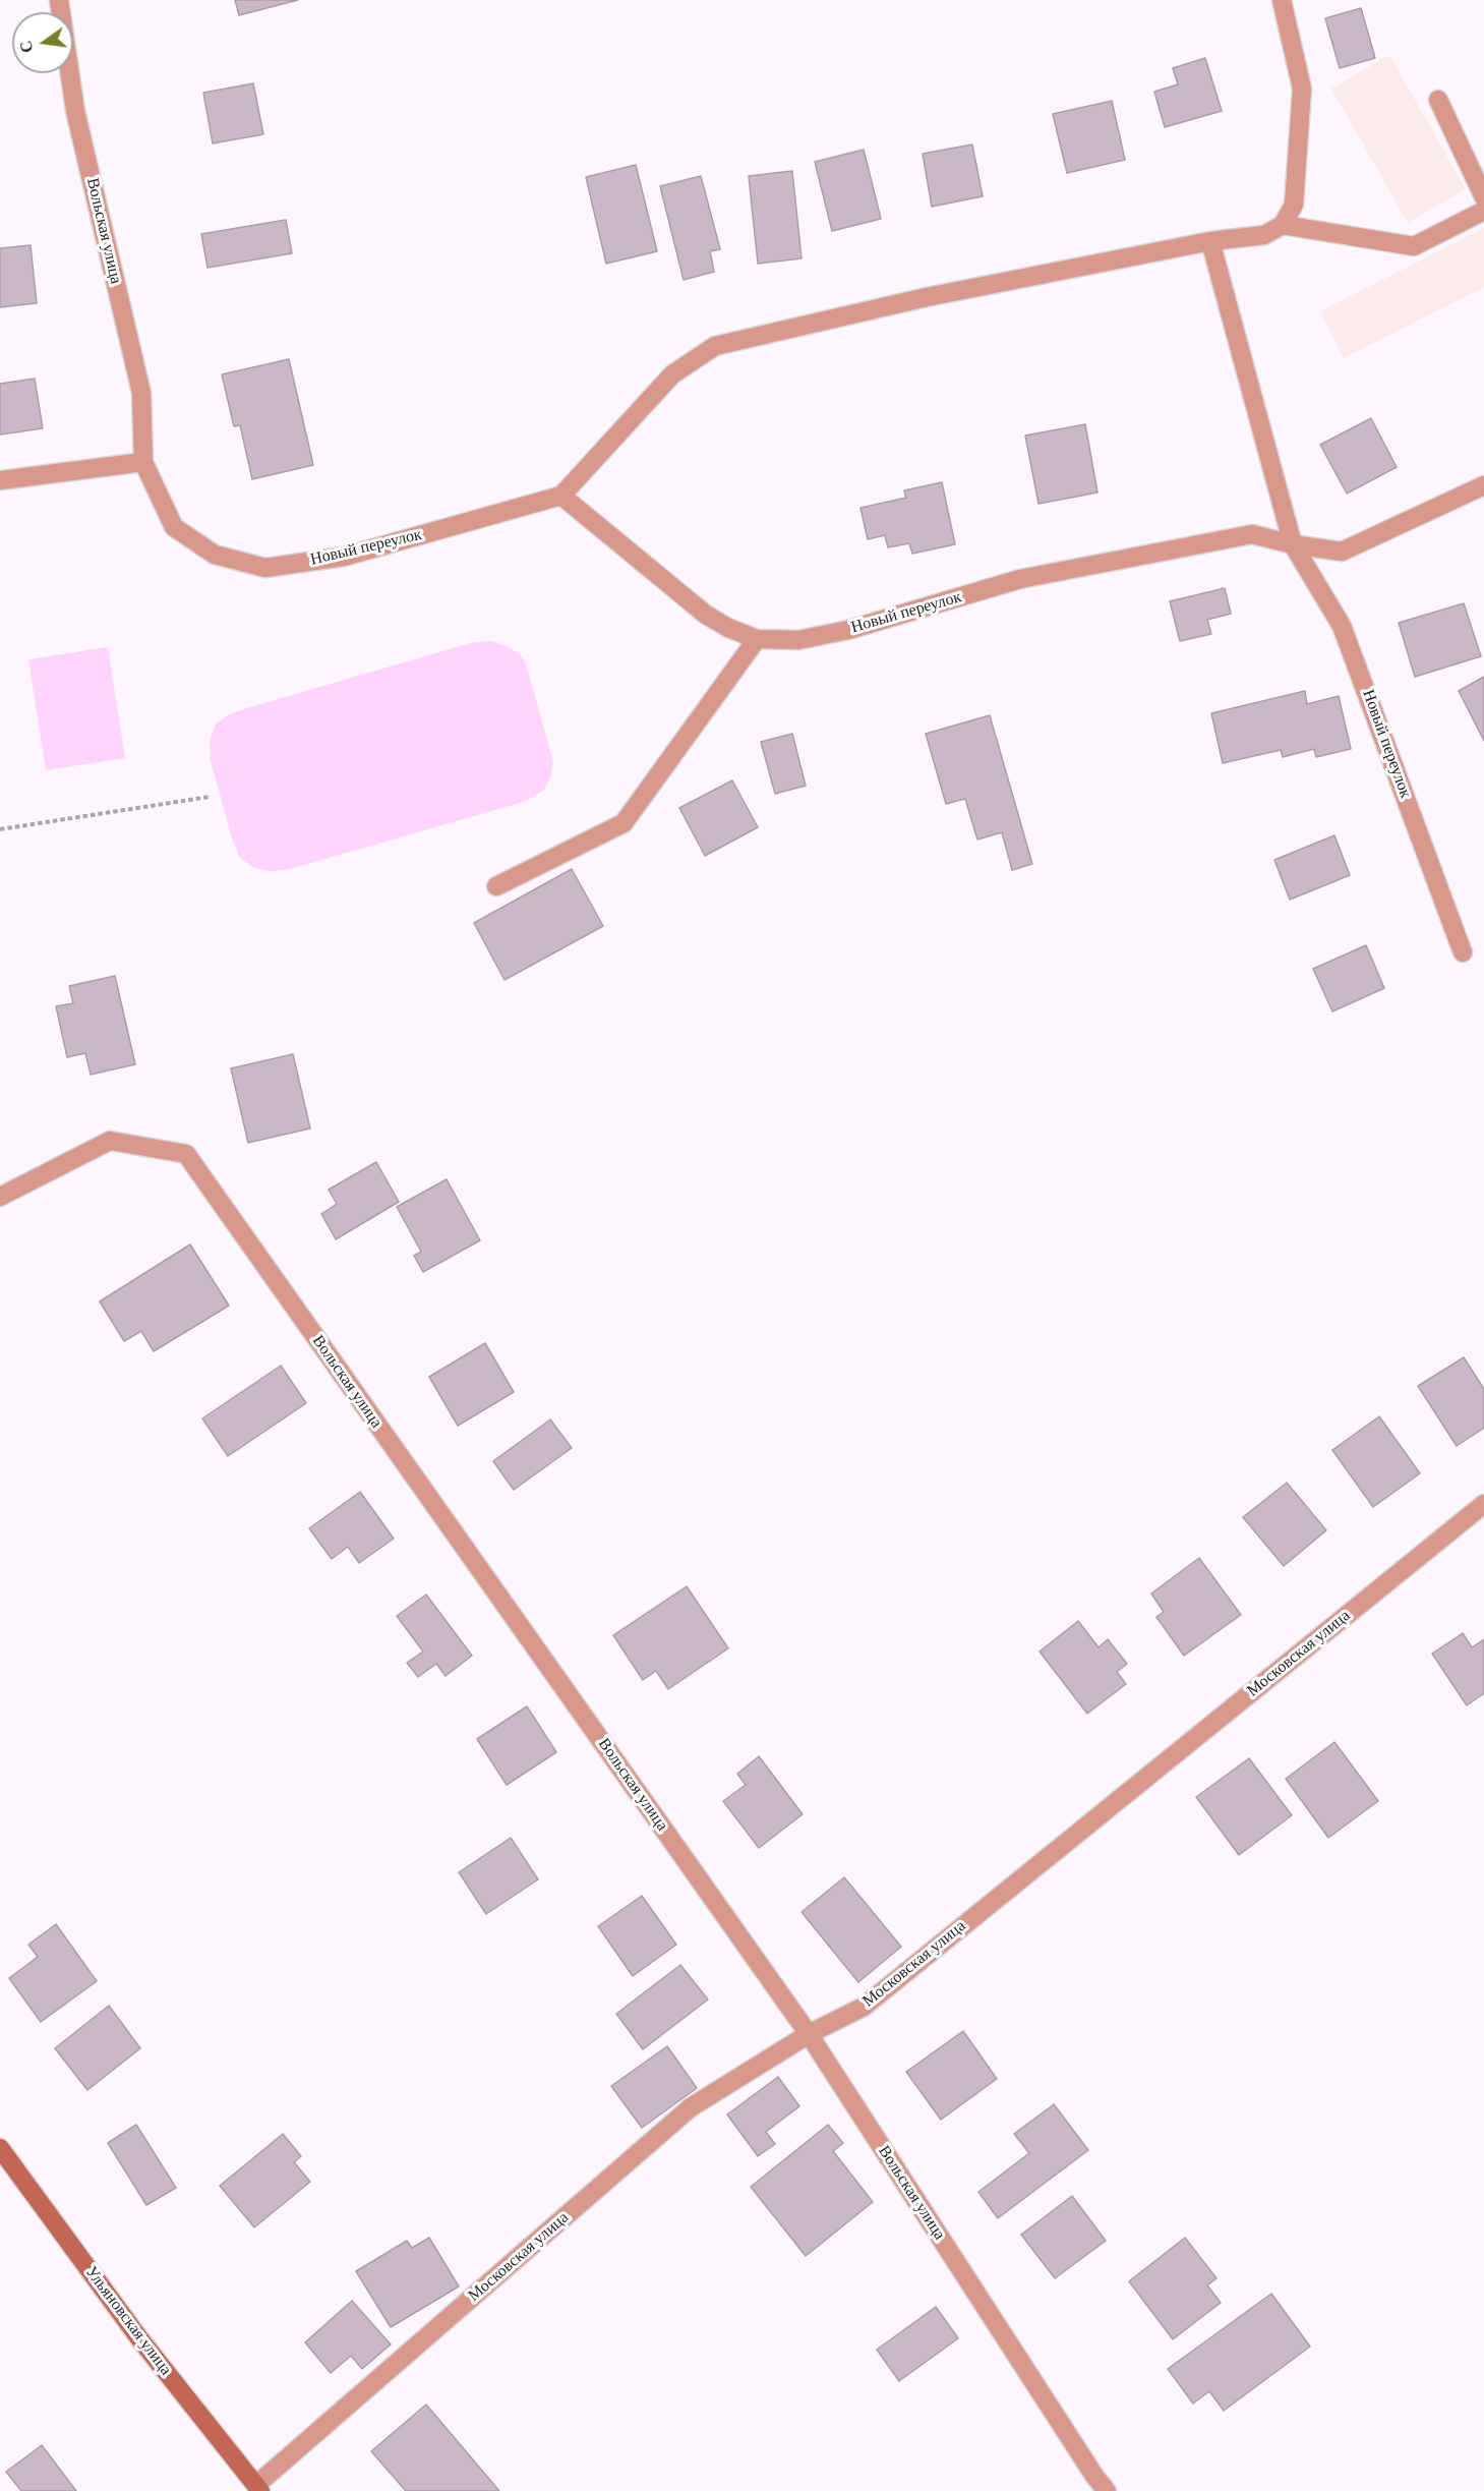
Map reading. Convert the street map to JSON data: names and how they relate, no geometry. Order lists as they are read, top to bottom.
{
  "streets": {
    "street": [
      "Вольская улица",
      "Новый переулок",
      "Московская улица",
      "Ульяновская улица"
    ]
  },
  "crossings": [
    ["Вольская улица", "Новый переулок"],
    ["Вольская улица", "Московская улица"],
    ["Московская улица", "Ульяновская улица"]
  ],
  "north": "left"
}
